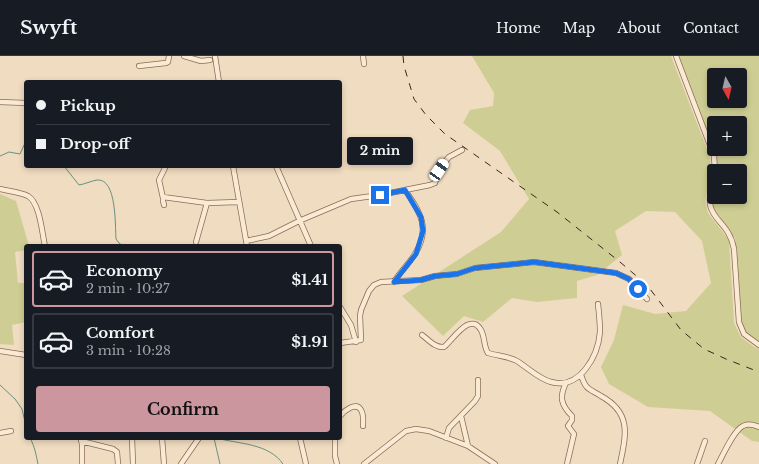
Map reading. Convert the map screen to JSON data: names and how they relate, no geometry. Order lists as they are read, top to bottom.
{
  "north": "bottom",
  "page": {
    "header": "Swyft",
    "nav": [
      "Home",
      "Map",
      "About",
      "Contact"
    ],
    "map_buttons": ["+", "−"],
    "banner": ["Pickup", "Drop-off"],
    "bubble": "2 min",
    "list": [
      {
        "name": "Economy",
        "note": "2 min · 10:27",
        "value": "$1.41"
      },
      {
        "name": "Comfort",
        "note": "3 min · 10:28",
        "value": "$1.91"
      }
    ],
    "buttons": "Confirm"
  }
}
